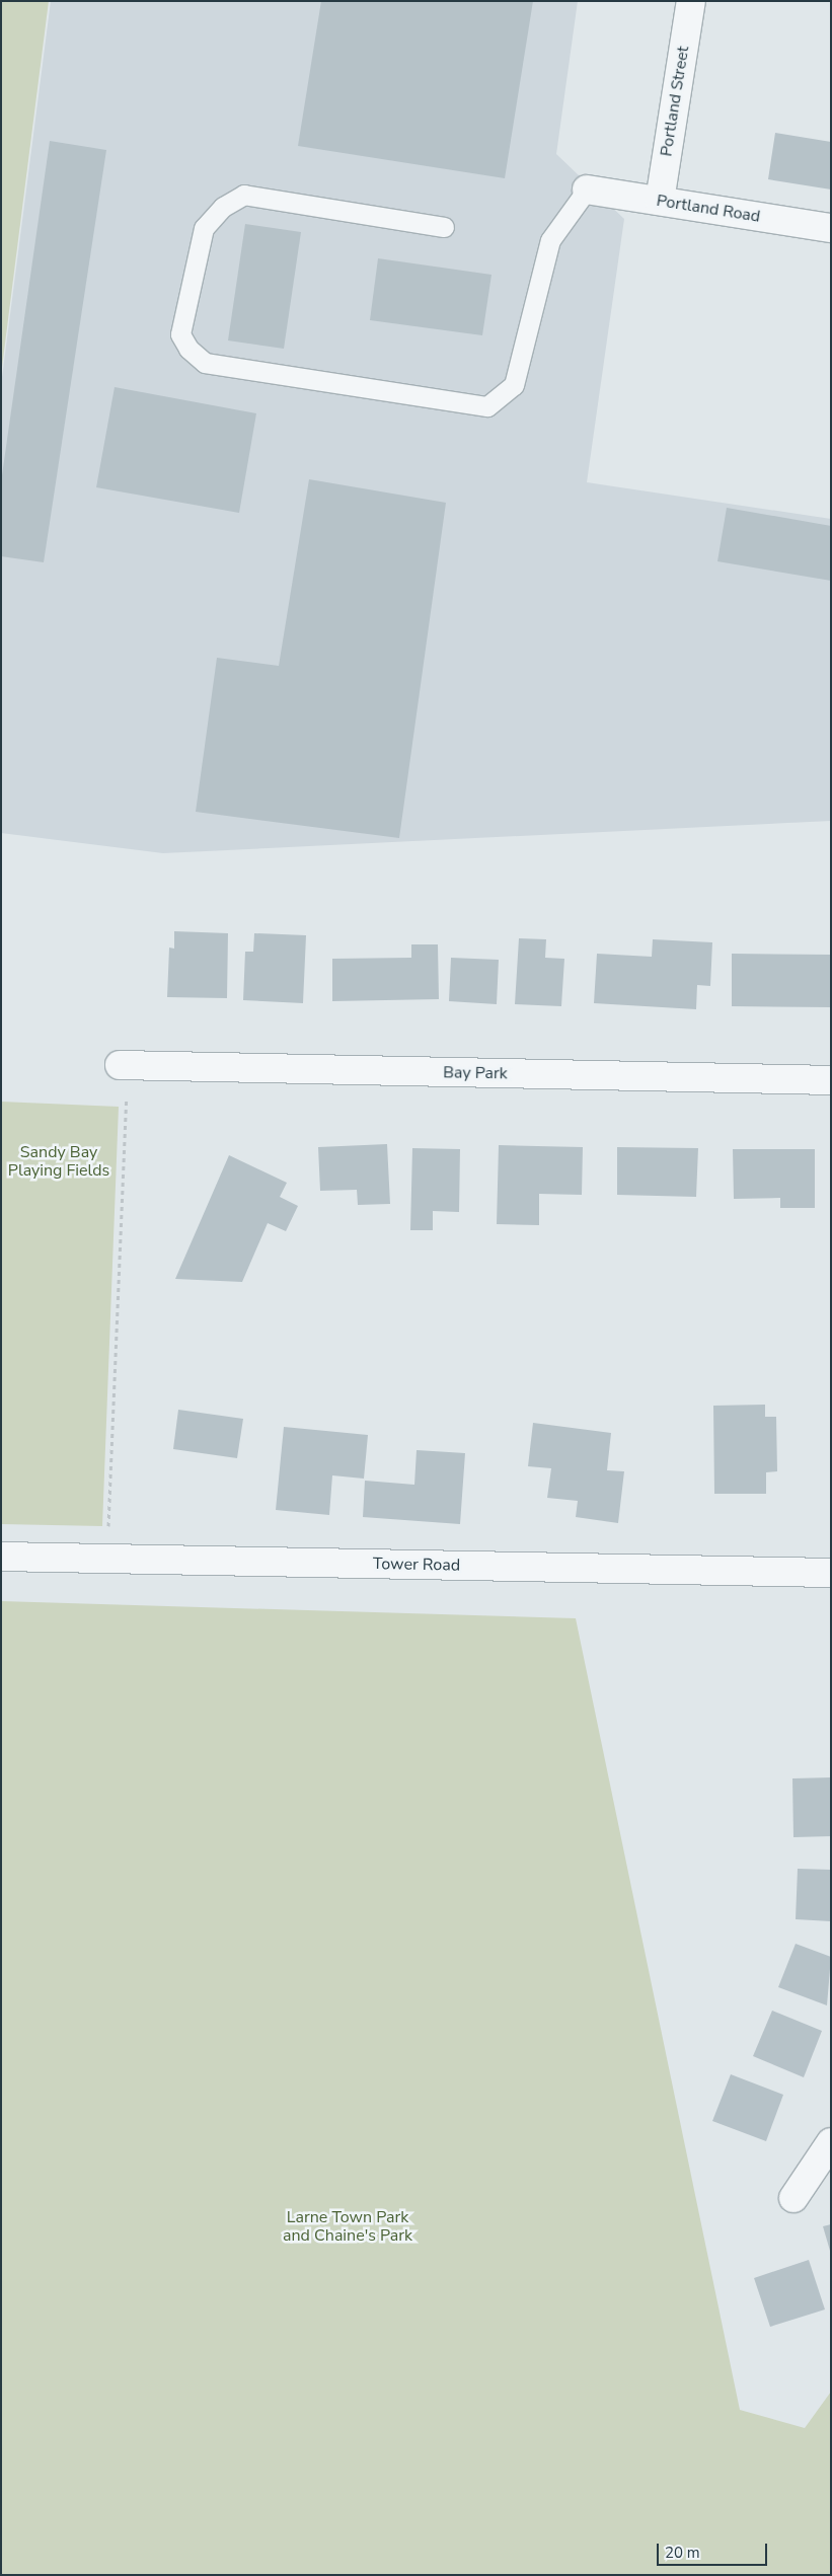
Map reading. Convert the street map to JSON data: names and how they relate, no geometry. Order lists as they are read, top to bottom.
{
  "streets": {
    "street": [
      "Portland Street",
      "Portland Road",
      "Bay Park",
      "Tower Road"
    ]
  },
  "crossings": [
    ["Portland Street", "Portland Road"]
  ],
  "parks": ["Sandy Bay Playing Fields", "Larne Town Park and Chaine's Park"],
  "scale_bar": "20 m"
}
